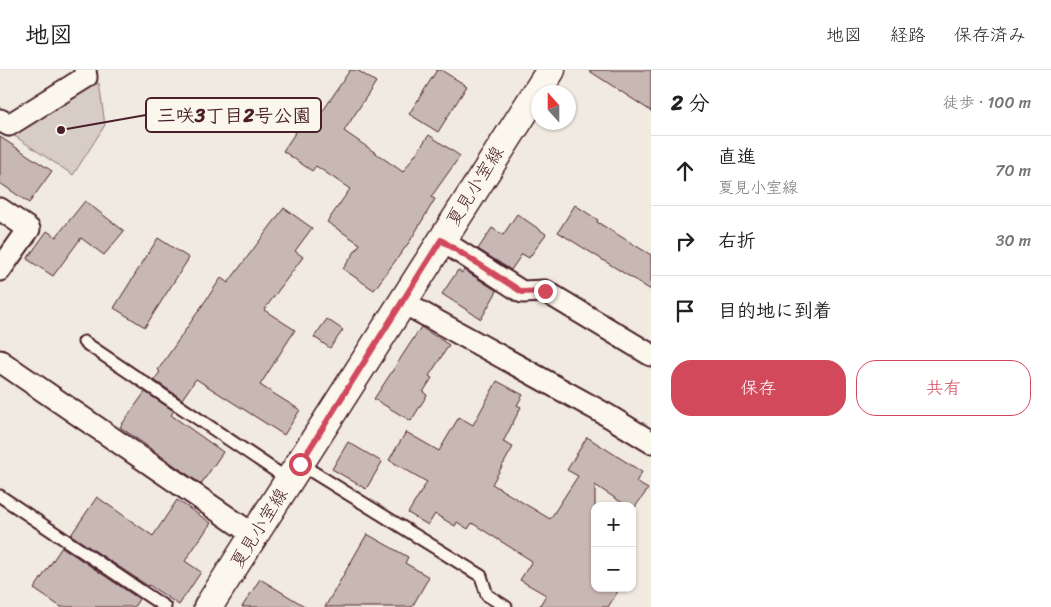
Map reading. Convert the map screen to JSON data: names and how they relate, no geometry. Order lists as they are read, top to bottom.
{
  "streets": {
    "main road": ["夏見小室線"]
  },
  "places": ["三咲3丁目2号公園"],
  "north": "top",
  "page": {
    "header": "地図",
    "nav": ["地図", "経路", "保存済み"],
    "heading": ["2 分", "徒歩 · 100 m"],
    "list": [
      ["直進", "夏見小室線", "70 m"],
      ["右折", "30 m"],
      "目的地に到着"
    ],
    "buttons": ["保存", "共有"],
    "map_buttons": ["+", "−"]
  }
}
